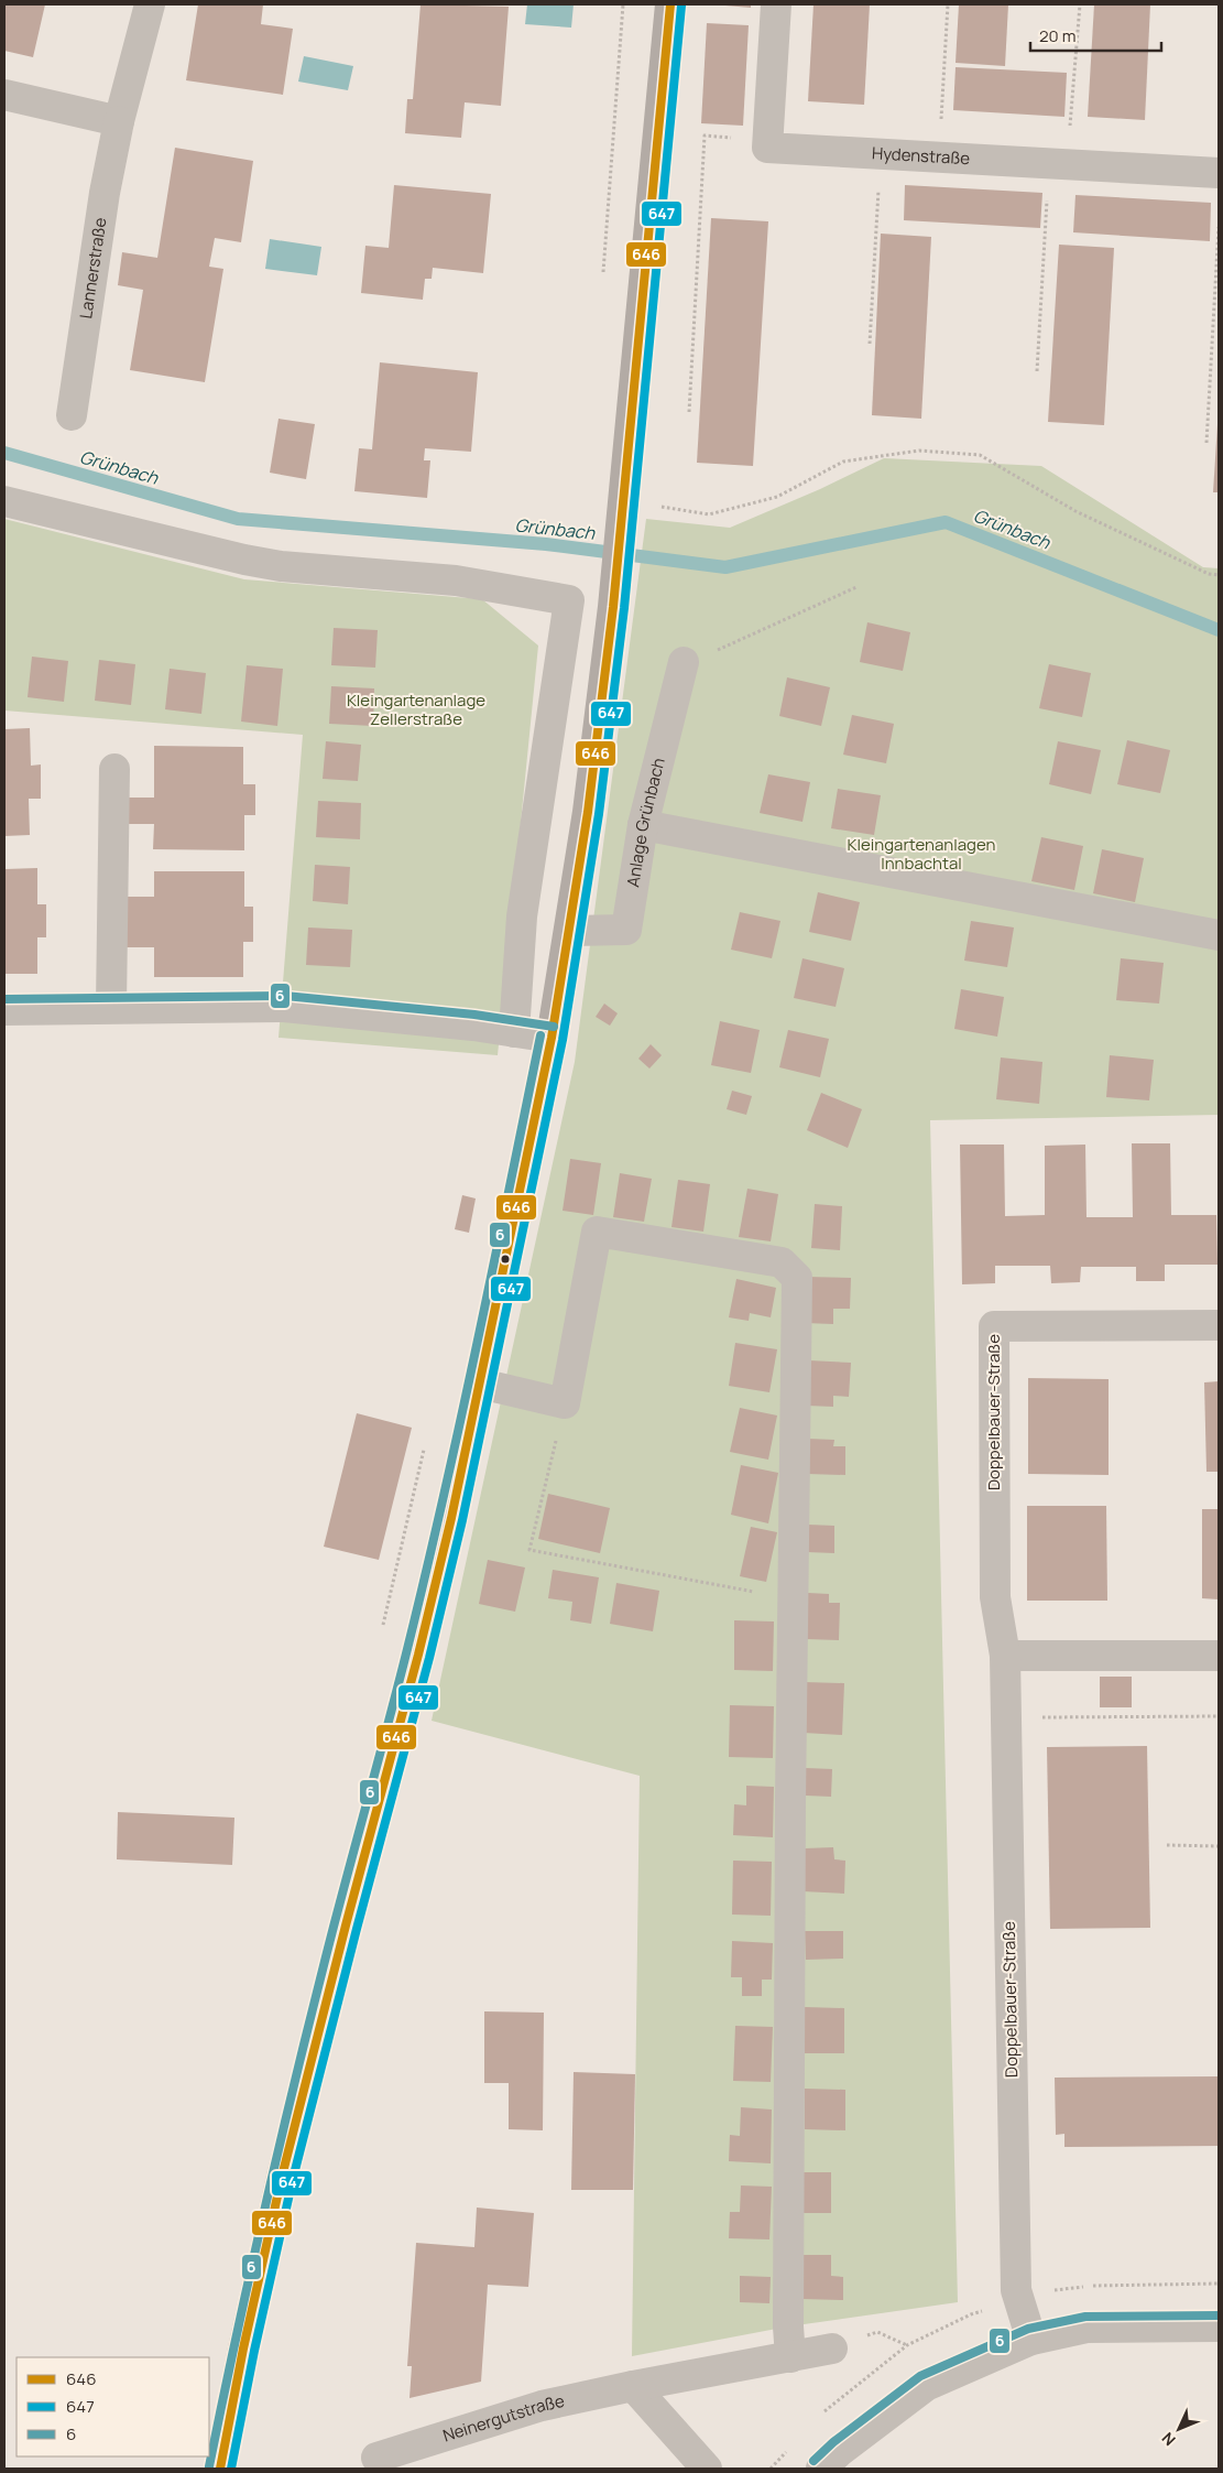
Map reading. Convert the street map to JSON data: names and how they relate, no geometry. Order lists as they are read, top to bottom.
{
  "streets": {
    "street": [
      "Hydenstraße",
      "Lannerstraße",
      "Anlage Grünbach",
      "Doppelbauer-Straße",
      "Neinergutstraße"
    ]
  },
  "water": ["Grünbach"],
  "parks": ["Kleingartenanlage Zellerstraße", "Kleingartenanlagen Innbachtal"],
  "lines": ["transit line 646", "transit line 647", "transit line 6"],
  "legend": ["646", "647", "6"],
  "scale_bar": "20 m",
  "north": "bottom left"
}
